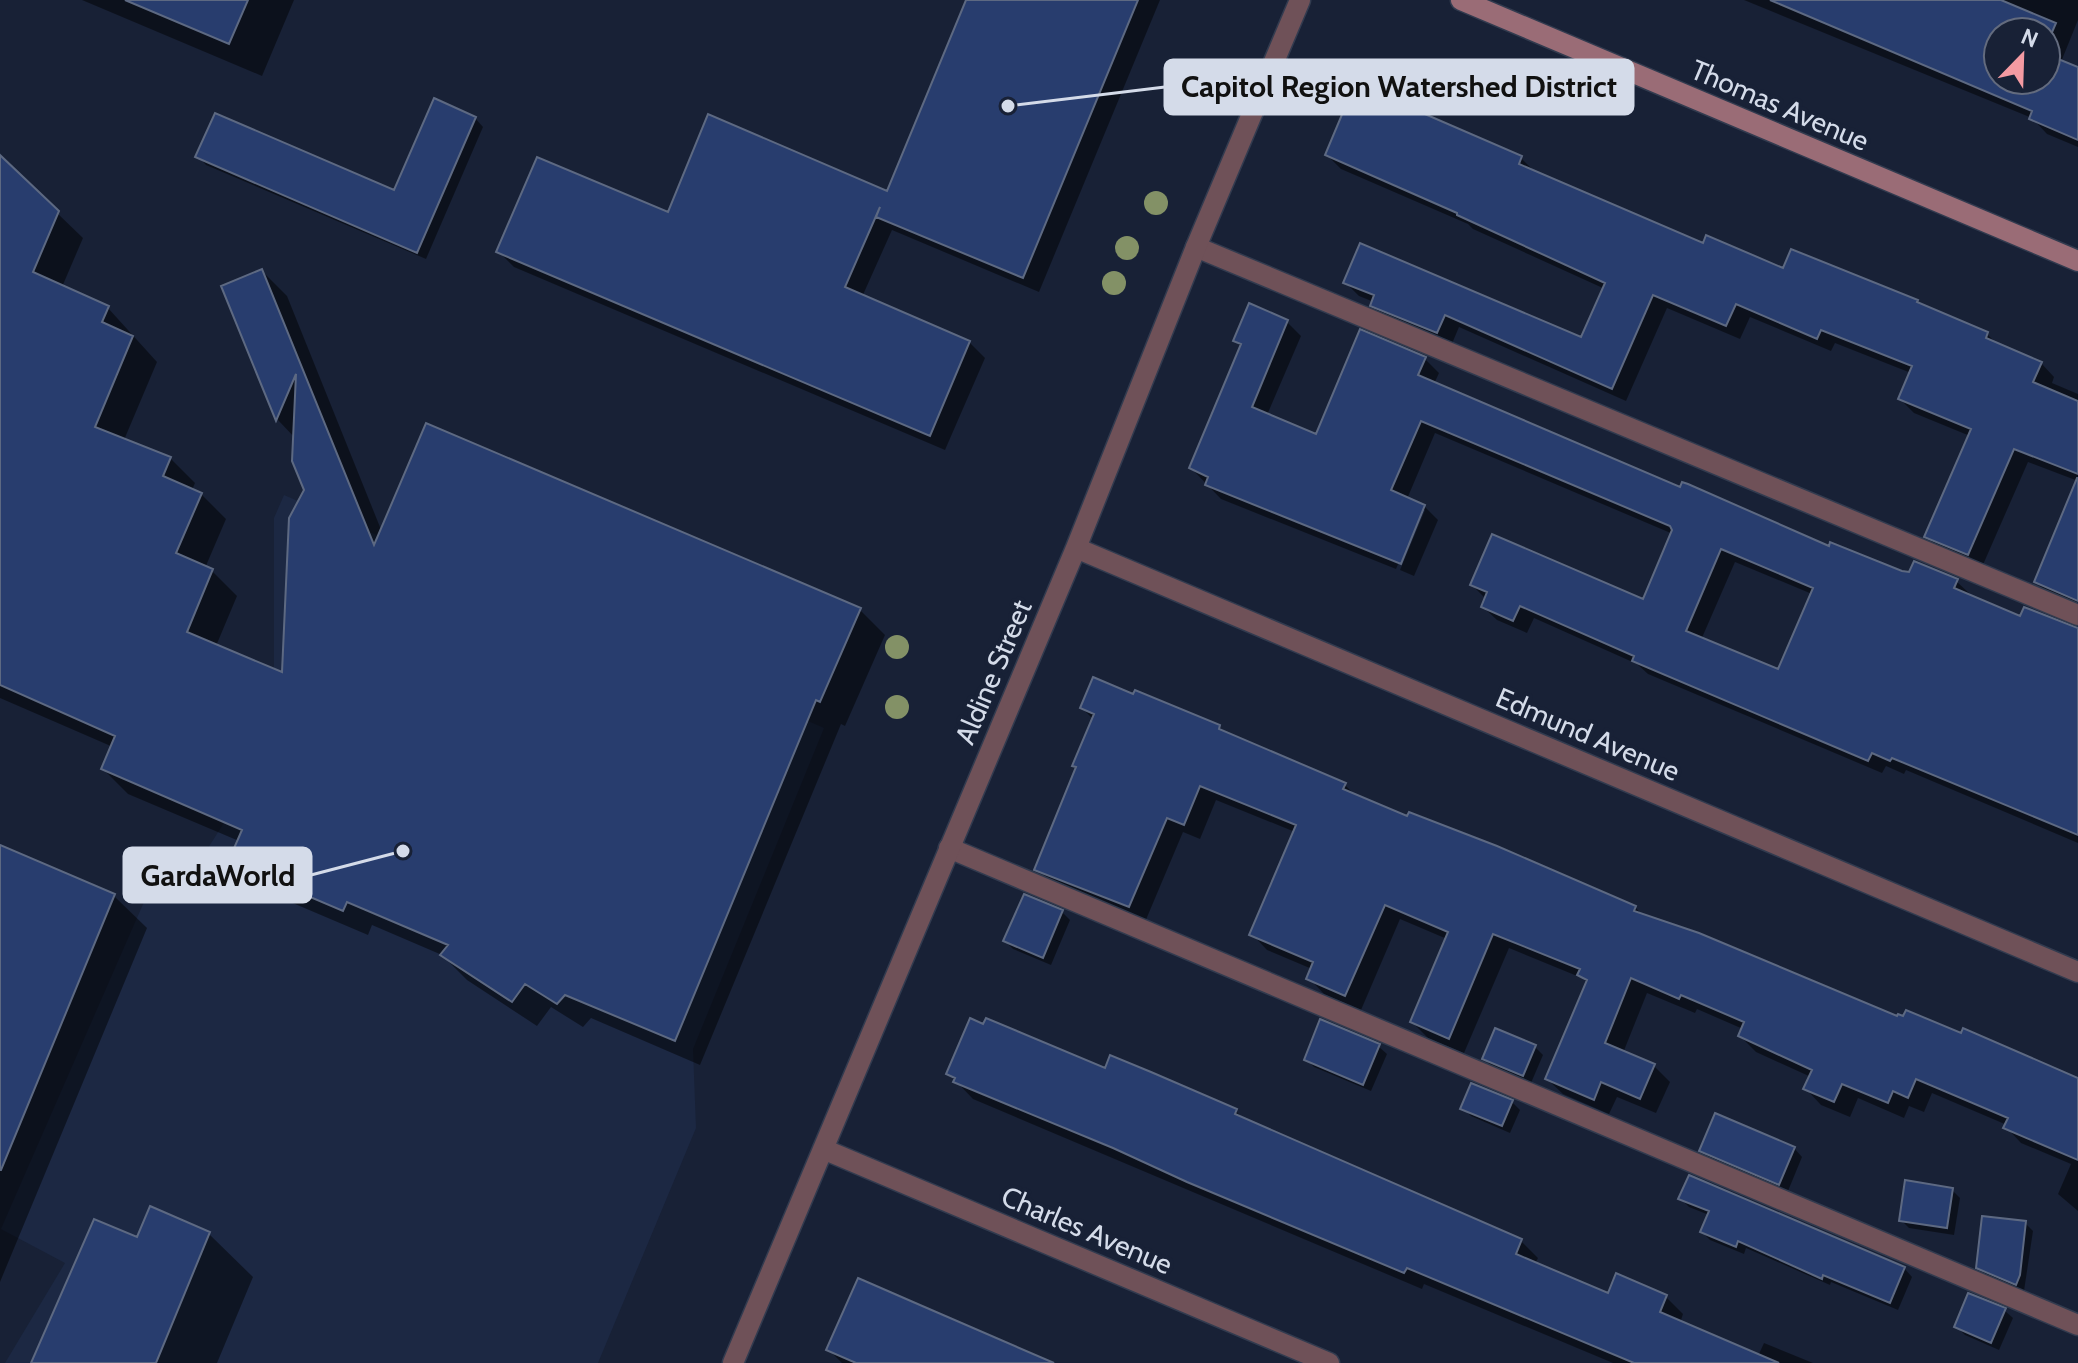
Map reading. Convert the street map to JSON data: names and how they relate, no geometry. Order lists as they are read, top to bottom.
{
  "streets": {
    "street": [
      "Thomas Avenue",
      "Aldine Street",
      "Edmund Avenue",
      "Charles Avenue"
    ]
  },
  "crossings": [
    ["Aldine Street", "Edmund Avenue"],
    ["Aldine Street", "Charles Avenue"]
  ],
  "places": ["Capitol Region Watershed District", "GardaWorld"],
  "north": "top right"
}
